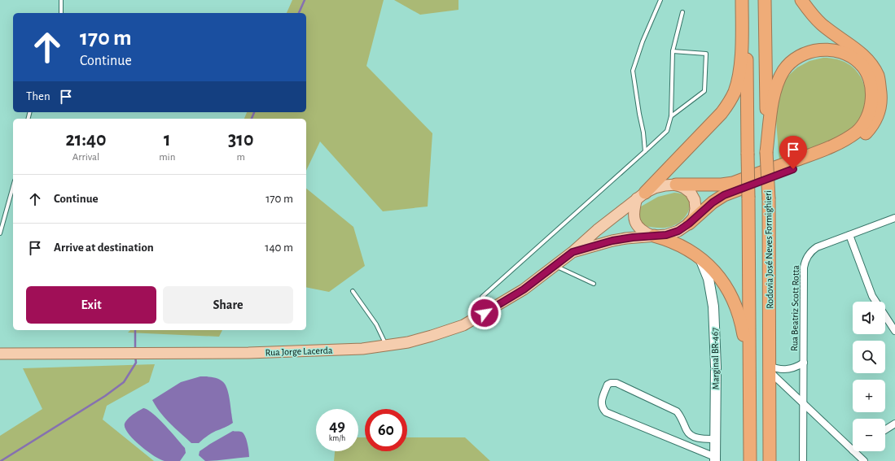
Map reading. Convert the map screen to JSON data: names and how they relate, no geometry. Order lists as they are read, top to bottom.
{
  "streets": {
    "highway": ["Rodovia José Neves Formighieri"],
    "main road": ["Rua Jorge Lacerda", "Marginal BR-467"],
    "street": ["Rua Beatriz Scott Rotta"]
  },
  "page": {
    "turn": ["170 m", "Continue"],
    "then": "Then",
    "eta": [
      "21:40",
      "Arrival",
      "1",
      "min",
      "310",
      "m"
    ],
    "list": [
      {
        "name": "Continue",
        "value": "170 m"
      },
      {
        "name": "Arrive at destination",
        "value": "140 m"
      }
    ],
    "buttons": ["Exit", "Share"],
    "map_buttons": ["+", "−"],
    "speed": "49 km/h",
    "limit": "60"
  }
}
